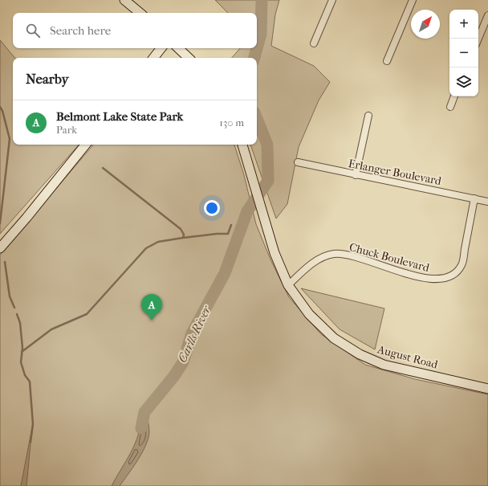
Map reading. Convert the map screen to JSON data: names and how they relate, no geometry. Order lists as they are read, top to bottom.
{
  "streets": {
    "street": ["Erlanger Boulevard", "Chuck Boulevard", "August Road"]
  },
  "crossings": [
    ["Erlanger Boulevard", "Chuck Boulevard"],
    ["Chuck Boulevard", "August Road"]
  ],
  "water": ["Carlls River"],
  "north": "top right",
  "page": {
    "map_buttons": ["+", "−"],
    "search": "Search here",
    "heading": "Nearby",
    "list": [
      {
        "mark": "A",
        "name": "Belmont Lake State Park",
        "note": "Park",
        "value": "130 m"
      }
    ],
    "pins": "A"
  }
}
